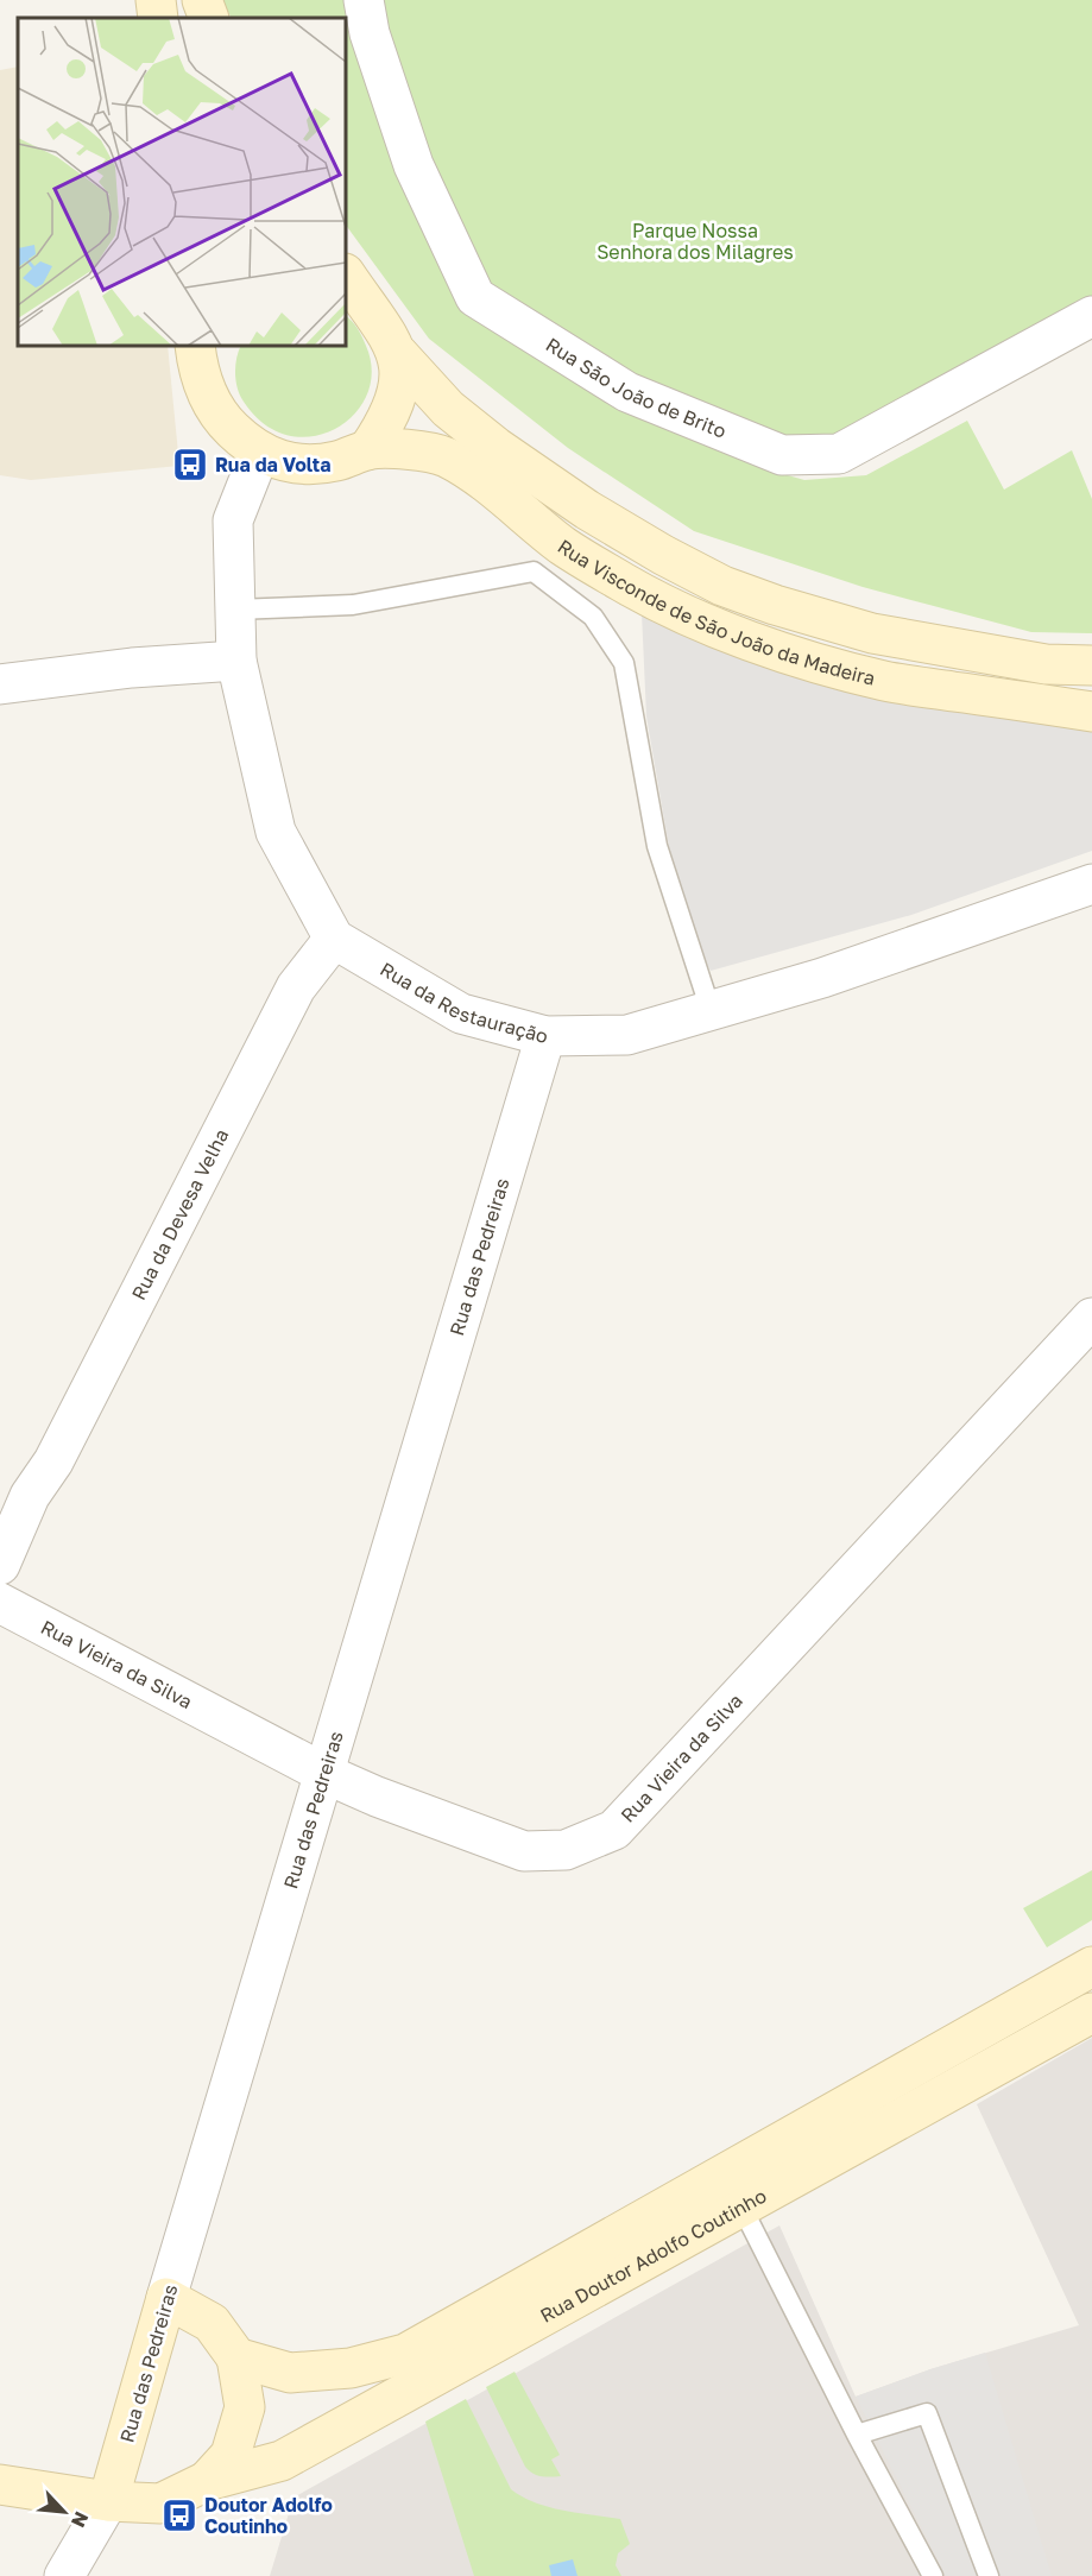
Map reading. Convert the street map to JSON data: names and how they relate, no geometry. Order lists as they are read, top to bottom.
{
  "streets": {
    "main road": ["Rua Visconde de São João da Madeira", "Rua das Pedreiras", "Rua Doutor Adolfo Coutinho"],
    "street": [
      "Rua São João de Brito",
      "Rua da Restauração",
      "Rua da Devesa Velha",
      "Rua Vieira da Silva"
    ]
  },
  "crossings": [
    ["Rua da Restauração", "Rua da Devesa Velha"],
    ["Rua da Restauração", "Rua das Pedreiras"],
    ["Rua das Pedreiras", "Rua Vieira da Silva"],
    ["Rua das Pedreiras", "Rua Doutor Adolfo Coutinho"]
  ],
  "parks": ["Parque Nossa Senhora dos Milagres"],
  "places": {
    "bus stop": ["Rua da Volta", "Doutor Adolfo Coutinho"]
  },
  "north": "bottom right"
}
